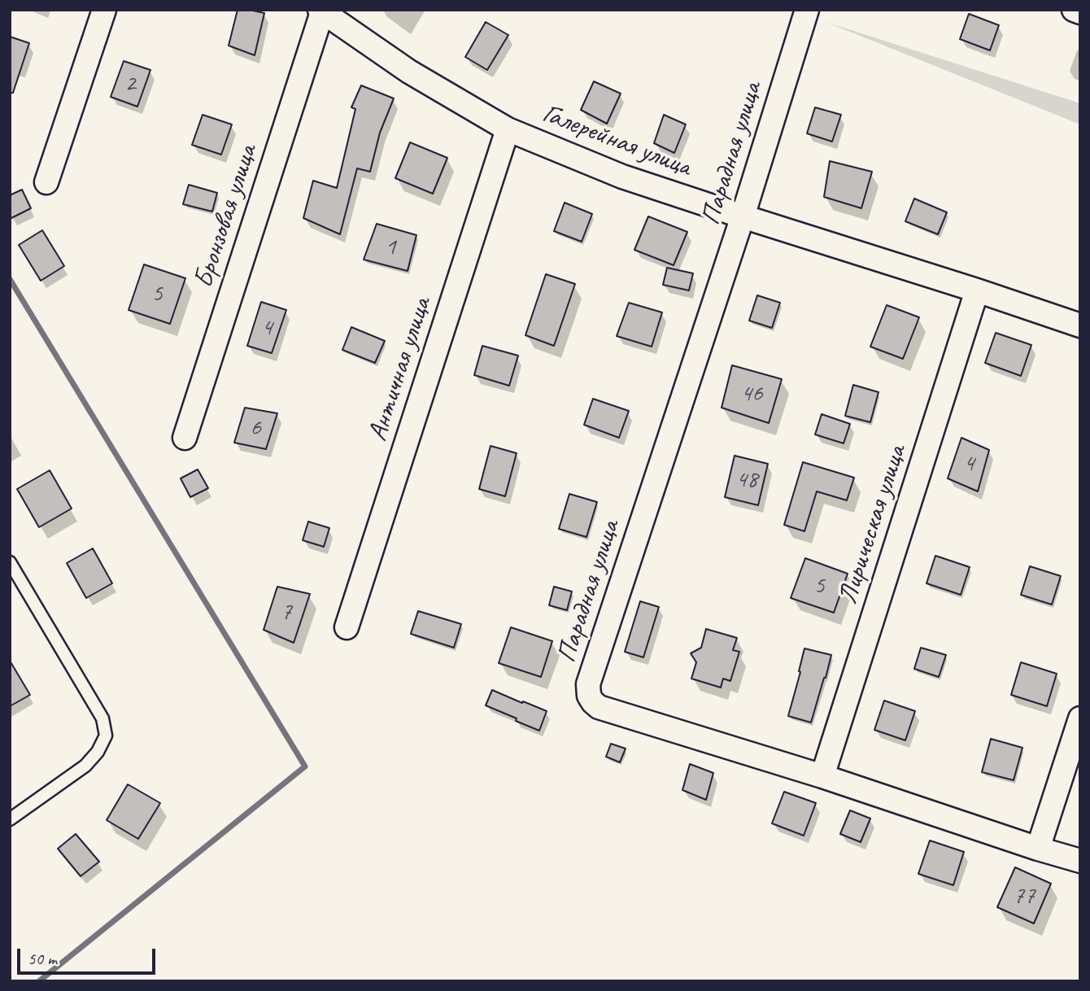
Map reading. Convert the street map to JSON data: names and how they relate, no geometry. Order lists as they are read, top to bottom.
{
  "streets": {
    "street": [
      "Галерейная улица",
      "Парадная улица",
      "Бронзовая улица",
      "Античная улица",
      "Лирическая улица"
    ]
  },
  "crossings": [
    ["Галерейная улица", "Парадная улица"],
    ["Галерейная улица", "Бронзовая улица"],
    ["Галерейная улица", "Античная улица"],
    ["Галерейная улица", "Лирическая улица"],
    ["Парадная улица", "Лирическая улица"]
  ],
  "house_numbers": [
    "2",
    "1",
    "5",
    "4",
    "46",
    "6",
    "4",
    "48",
    "5",
    "7",
    "77"
  ],
  "scale_bar": "50 m"
}
